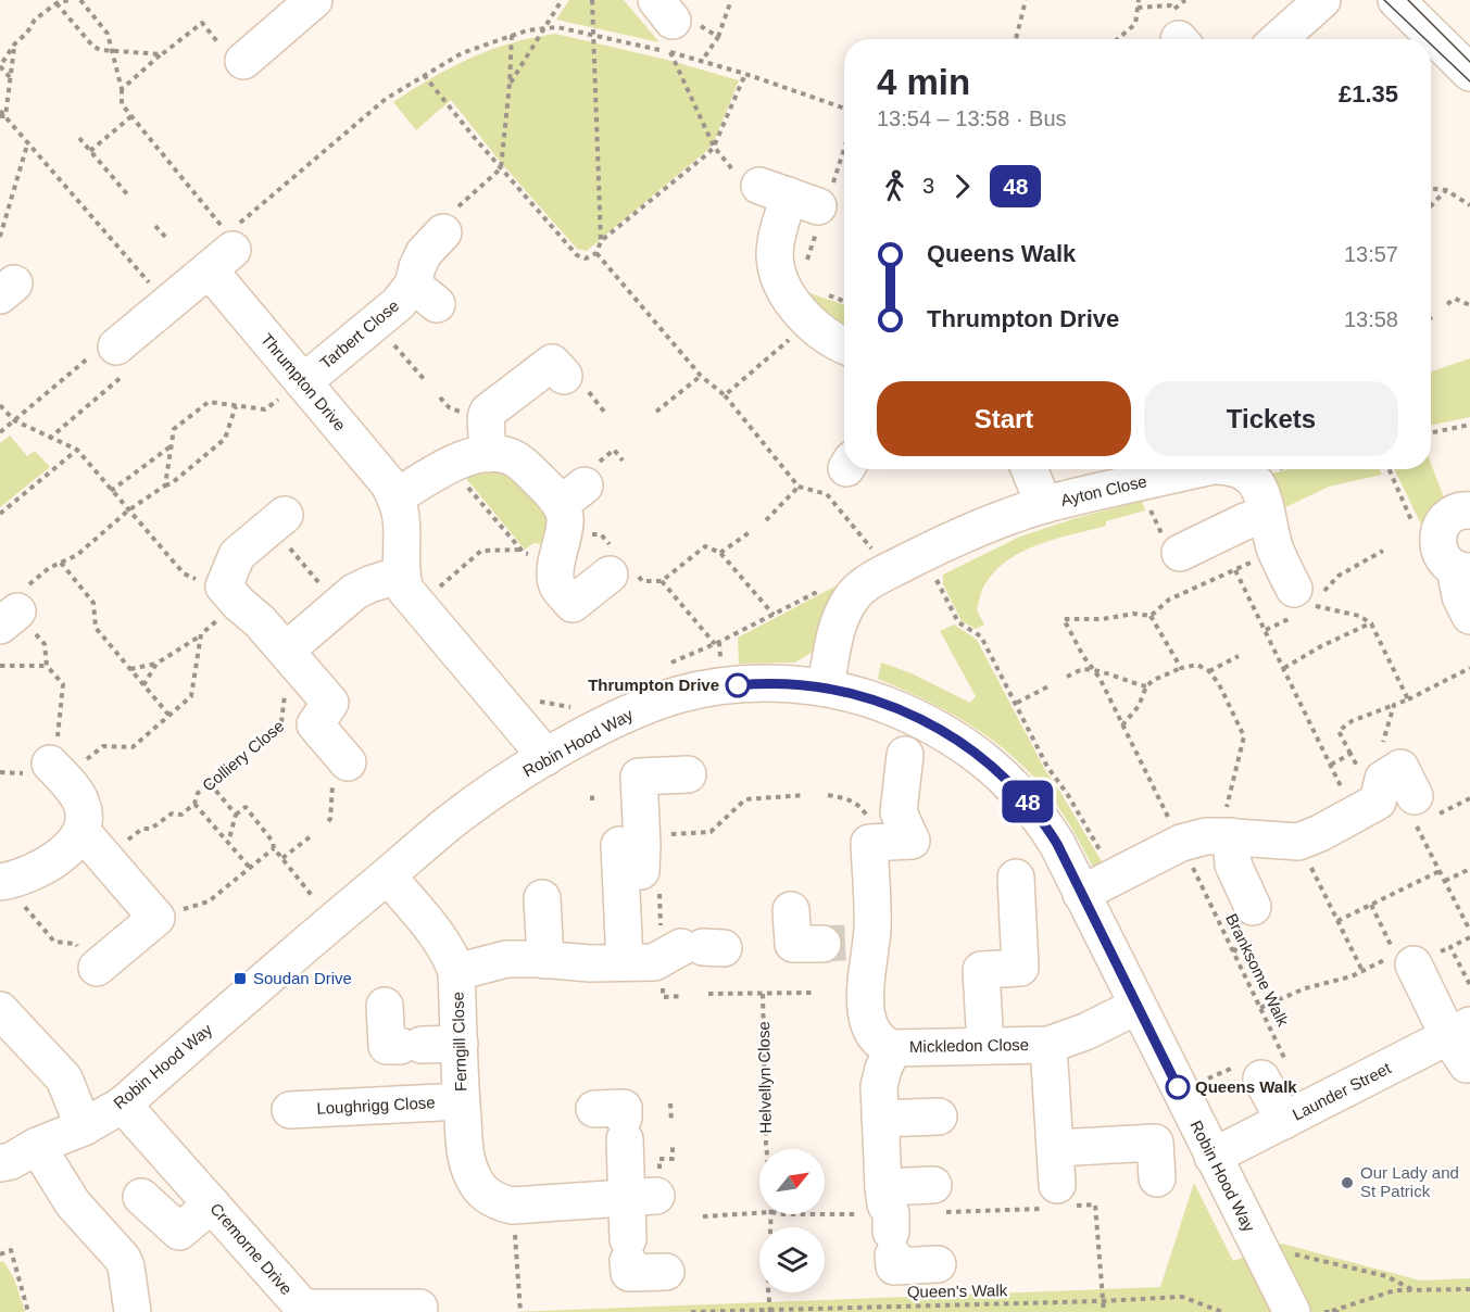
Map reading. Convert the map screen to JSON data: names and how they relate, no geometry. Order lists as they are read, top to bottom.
{
  "streets": {
    "street": [
      "Tarbert Close",
      "Thrumpton Drive",
      "Ayton Close",
      "Robin Hood Way",
      "Ferngill Close",
      "Mickledon Close",
      "Launder Street",
      "Loughrigg Close",
      "Cremorne Drive"
    ],
    "path": [
      "Colliery Close",
      "Branksome Walk",
      "Helvellyn Close",
      "Queen's Walk"
    ]
  },
  "crossings": [
    ["Tarbert Close", "Thrumpton Drive"],
    ["Thrumpton Drive", "Robin Hood Way"],
    ["Ayton Close", "Robin Hood Way"],
    ["Robin Hood Way", "Ferngill Close"],
    ["Robin Hood Way", "Mickledon Close"],
    ["Robin Hood Way", "Launder Street"],
    ["Robin Hood Way", "Cremorne Drive"],
    ["Ferngill Close", "Loughrigg Close"],
    ["Helvellyn Close", "Queen's Walk"]
  ],
  "places": {
    "other": ["Thrumpton Drive", "Queens Walk", "Our Lady and St Patrick"],
    "transit": ["Soudan Drive"]
  },
  "lines": ["bus line 48"],
  "north": "top right",
  "page": {
    "on_map": "48",
    "heading": ["4 min", "13:54 – 13:58 · Bus", "£1.35"],
    "legs": ["3", "48"],
    "list": [
      {
        "name": "Queens Walk",
        "value": "13:57"
      },
      {
        "name": "Thrumpton Drive",
        "value": "13:58"
      }
    ],
    "buttons": ["Start", "Tickets"]
  }
}
